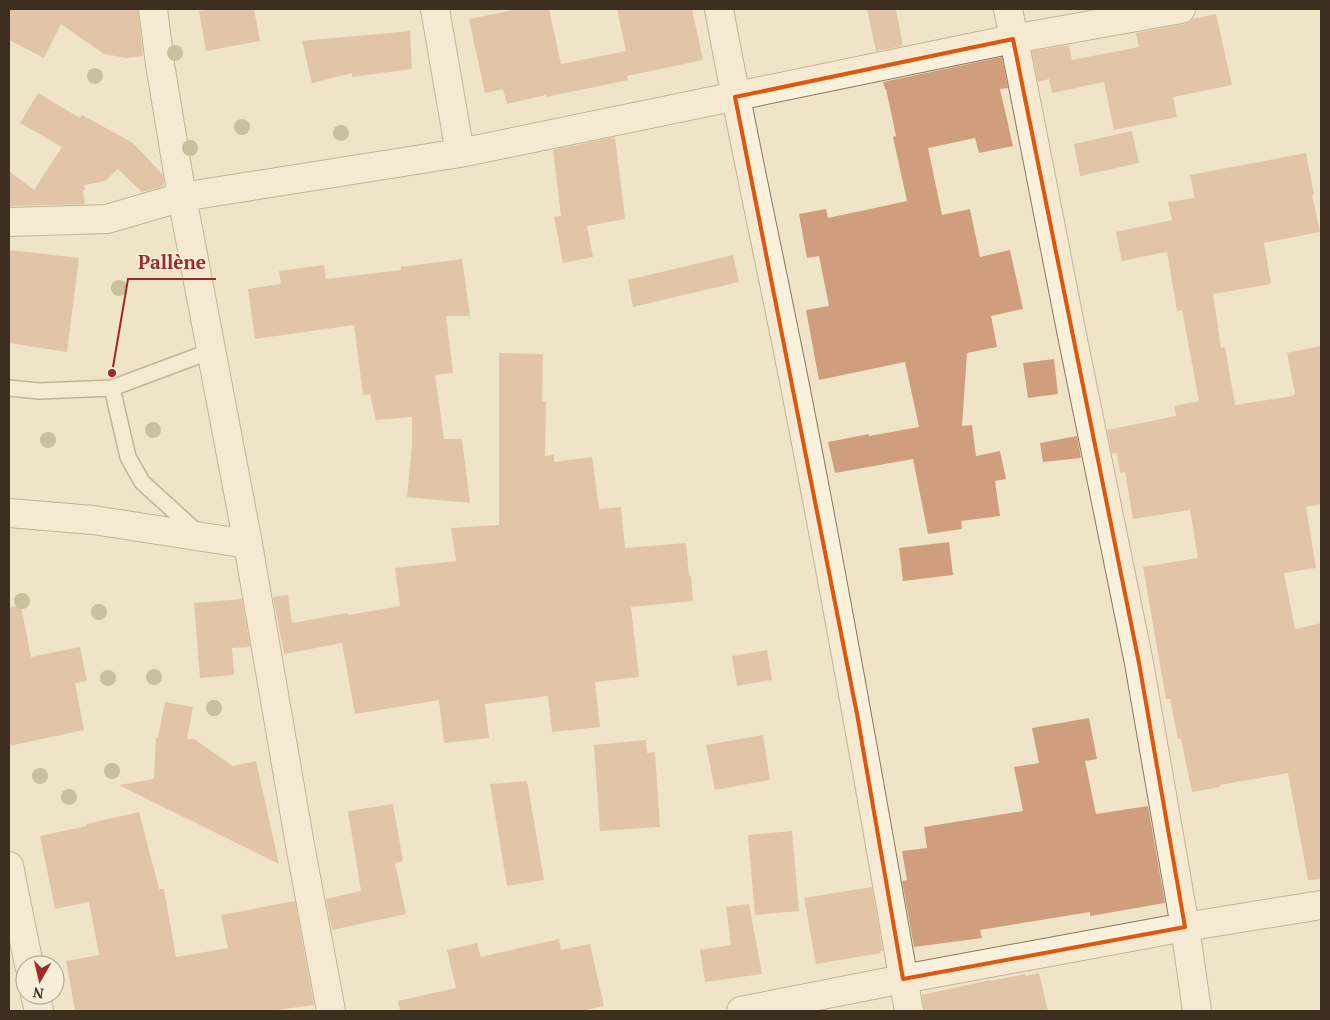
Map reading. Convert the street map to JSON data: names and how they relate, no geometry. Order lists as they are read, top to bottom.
{
  "places": ["Pallène"],
  "north": "bottom"
}
